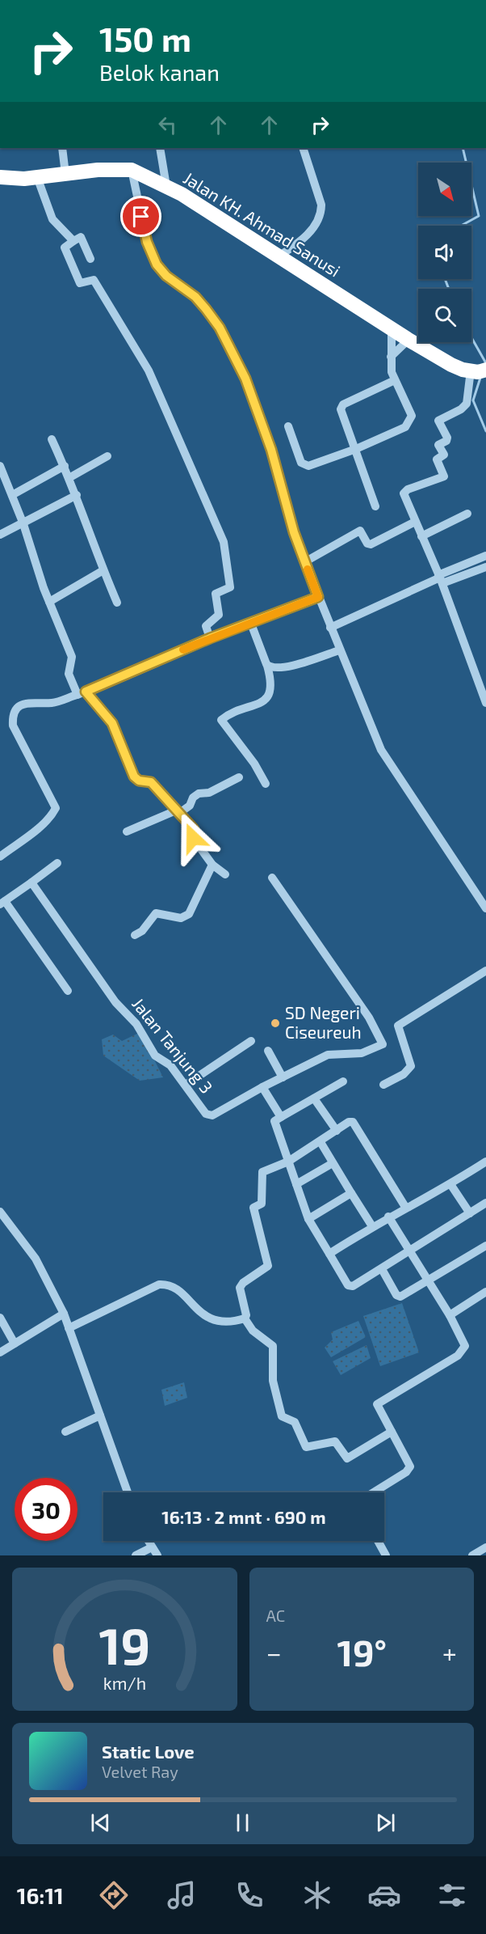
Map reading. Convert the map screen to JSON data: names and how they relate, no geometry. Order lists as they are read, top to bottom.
{
  "streets": {
    "highway": ["Jalan KH. Ahmad Sanusi"],
    "street": ["Jalan Tanjung 3"]
  },
  "places": ["SD Negeri Ciseureuh"],
  "north": "bottom right",
  "page": {
    "turn": ["150 m", "Belok kanan"],
    "limit": "30",
    "trip": "16:13 · 2 mnt · 690 m",
    "tile": "AC",
    "heat": ["−", "19°", "+"],
    "song": ["Static Love", "Velvet Ray"],
    "tabs": "16:11",
    "gauge": ["19", "km/h"]
  }
}
